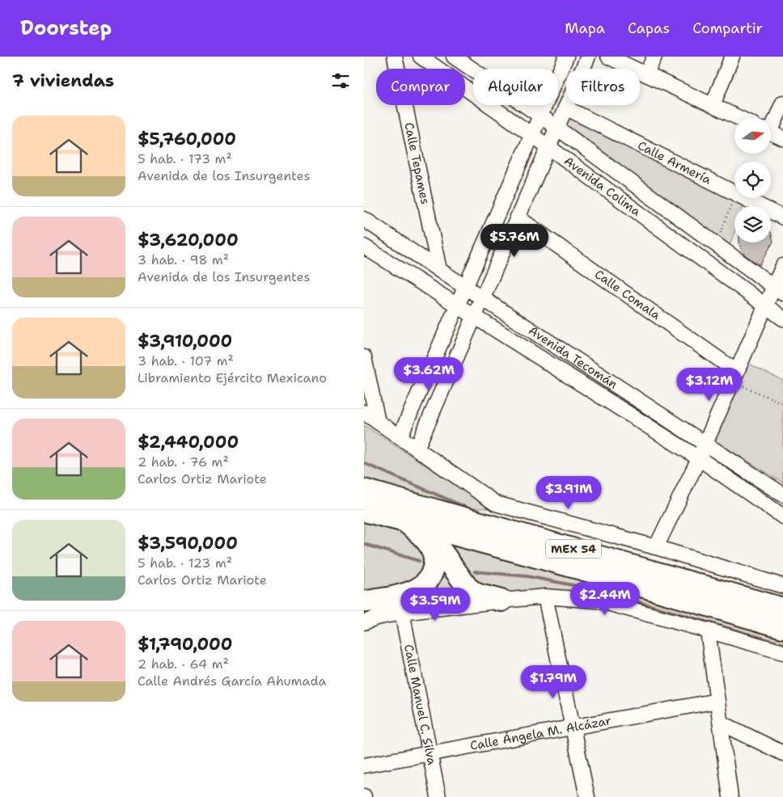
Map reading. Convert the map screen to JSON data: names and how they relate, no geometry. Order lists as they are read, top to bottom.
{
  "streets": {
    "highway": ["MEX 54"],
    "street": [
      "Calle Armería",
      "Calle Tepames",
      "Avenida Colima",
      "Calle Comala",
      "Avenida Tecomán",
      "Calle Manuel C. Silva",
      "Calle Ángela M. Alcázar"
    ]
  },
  "crossings": [
    ["Calle Tepames", "Avenida Tecomán"],
    ["Calle Manuel C. Silva", "Calle Ángela M. Alcázar"]
  ],
  "north": "right",
  "page": {
    "header": "Doorstep",
    "nav": ["Mapa", "Capas", "Compartir"],
    "heading": "7 viviendas",
    "chip": ["Comprar", "Alquilar", "Filtros"],
    "list": [
      {
        "name": "$5,760,000",
        "note": "5 hab. · 173 m² · Avenida de los Insurgentes"
      },
      {
        "name": "$3,620,000",
        "note": "3 hab. · 98 m² · Avenida de los Insurgentes"
      },
      {
        "name": "$3,910,000",
        "note": "3 hab. · 107 m² · Libramiento Ejército Mexicano"
      },
      {
        "name": "$2,440,000",
        "note": "2 hab. · 76 m² · Carlos Ortiz Mariote"
      },
      {
        "name": "$3,590,000",
        "note": "5 hab. · 123 m² · Carlos Ortiz Mariote"
      },
      {
        "name": "$1,790,000",
        "note": "2 hab. · 64 m² · Calle Andrés García Ahumada"
      }
    ],
    "price": [
      "$5.76M",
      "$3.62M",
      "$3.12M",
      "$3.91M",
      "$2.44M",
      "$3.59M",
      "$1.79M"
    ]
  }
}
